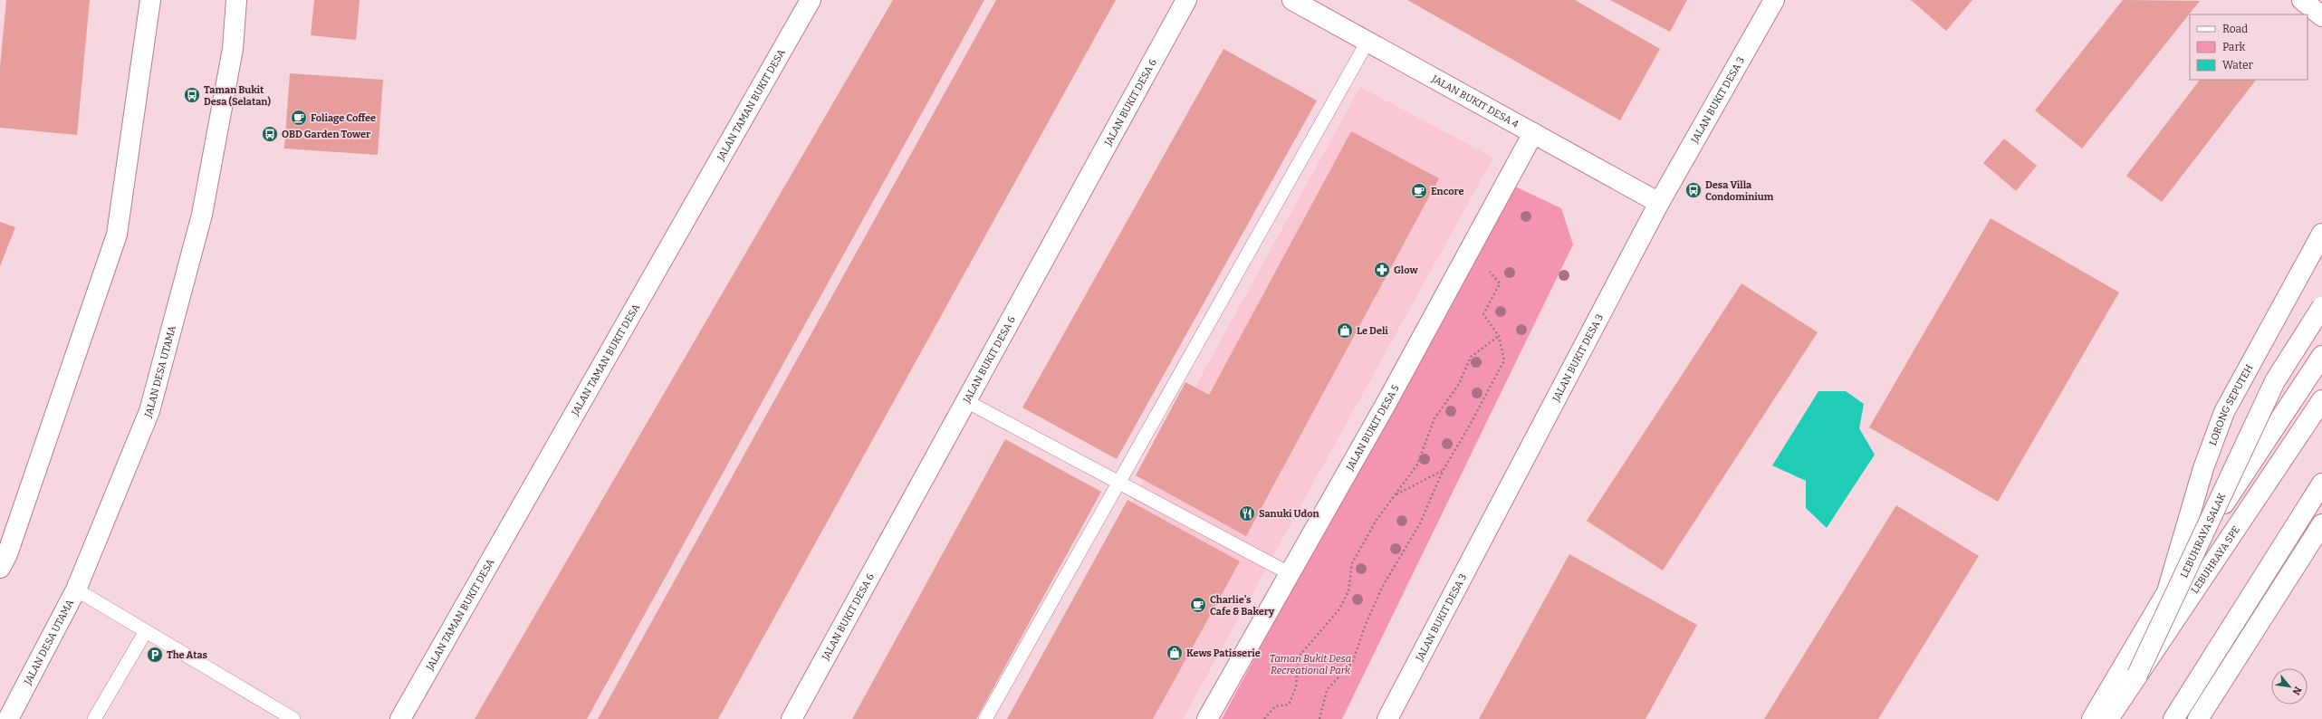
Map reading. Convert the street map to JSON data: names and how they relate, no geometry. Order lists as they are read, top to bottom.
{
  "streets": {
    "main road": [
      "JALAN BUKIT DESA 3",
      "JALAN BUKIT DESA 4",
      "JALAN BUKIT DESA 6",
      "JALAN TAMAN BUKIT DESA",
      "JALAN DESA UTAMA",
      "LORONG SEPUTEH",
      "JALAN BUKIT DESA 5",
      "LEBUHRAYA SALAK",
      "LEBUHRAYA SPE"
    ]
  },
  "crossings": [
    ["JALAN BUKIT DESA 3", "JALAN BUKIT DESA 4"],
    ["JALAN BUKIT DESA 4", "JALAN BUKIT DESA 5"],
    ["LORONG SEPUTEH", "LEBUHRAYA SALAK"]
  ],
  "parks": ["Taman Bukit Desa Recreational Park"],
  "places": {
    "bus stop": ["Taman Bukit Desa (Selatan)", "OBD Garden Tower", "Desa Villa Condominium"],
    "cafe": ["Foliage Coffee", "Encore", "Charlie's Cafe & Bakery"],
    "pharmacy": ["Glow"],
    "shop": ["Le Deli", "Kews Patisserie"],
    "restaurant": ["Sanuki Udon"],
    "parking": ["The Atas"]
  },
  "legend": ["Road", "Park", "Water"],
  "north": "bottom right"
}
